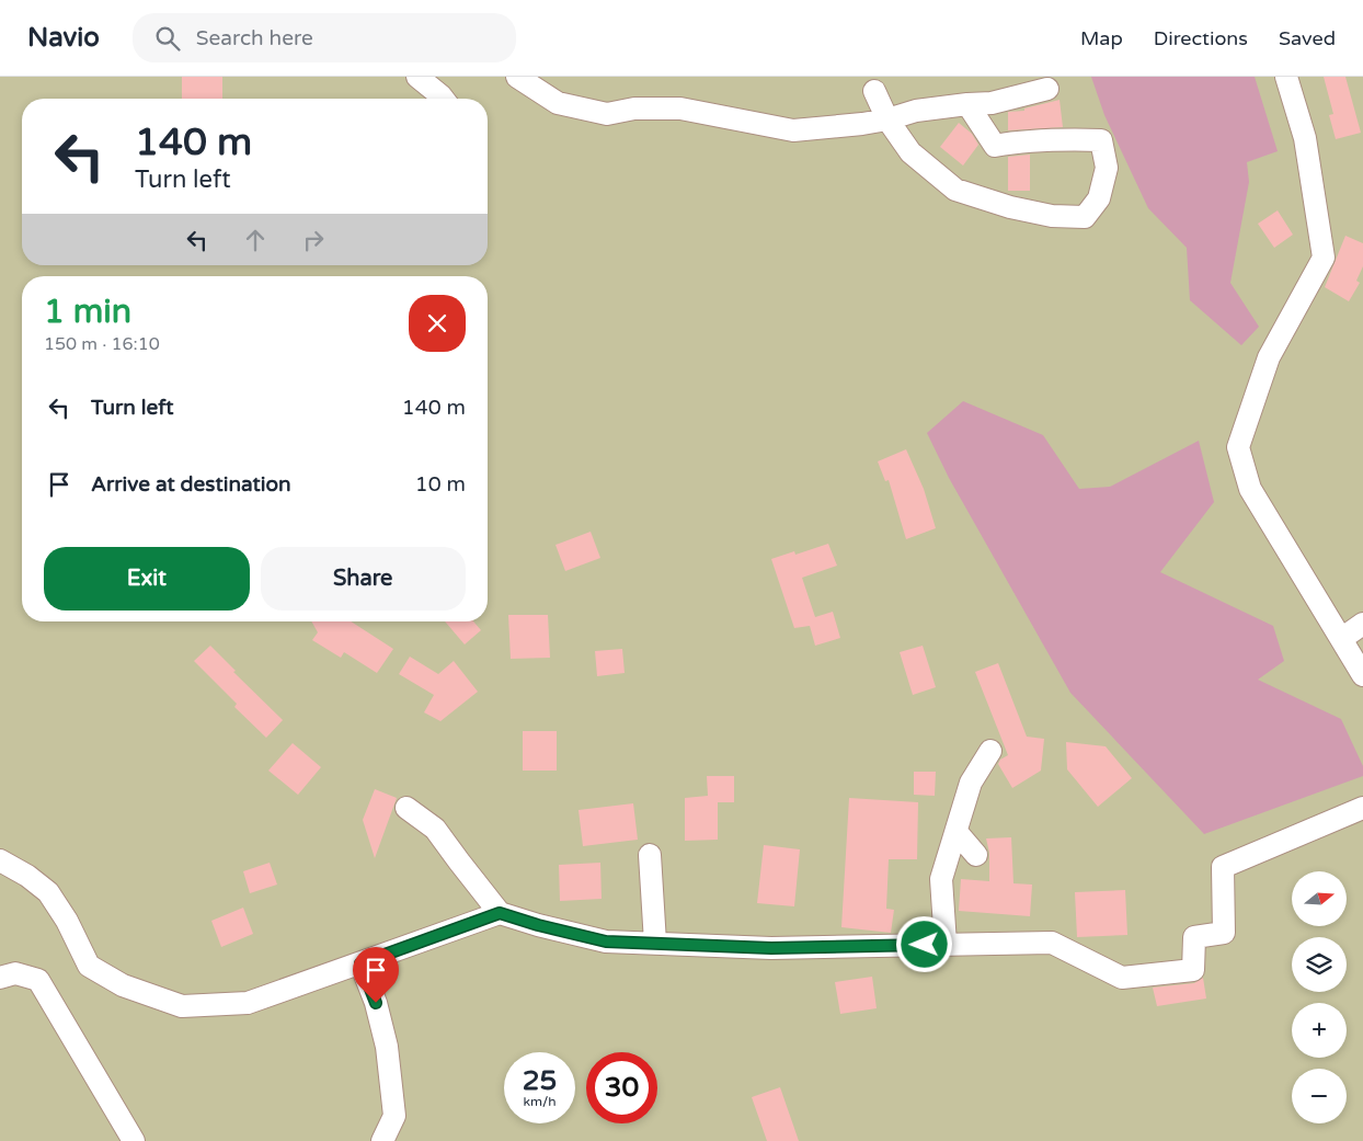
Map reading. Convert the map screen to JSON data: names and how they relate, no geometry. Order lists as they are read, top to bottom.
{
  "north": "right",
  "page": {
    "header": "Navio",
    "search": "Search here",
    "nav": ["Map", "Directions", "Saved"],
    "turn": ["140 m", "Turn left"],
    "heading": ["1 min", "150 m · 16:10"],
    "list": [
      {
        "name": "Turn left",
        "value": "140 m"
      },
      {
        "name": "Arrive at destination",
        "value": "10 m"
      }
    ],
    "buttons": ["Exit", "Share"],
    "map_buttons": ["+", "−"],
    "speed": "25 km/h",
    "limit": "30"
  }
}
